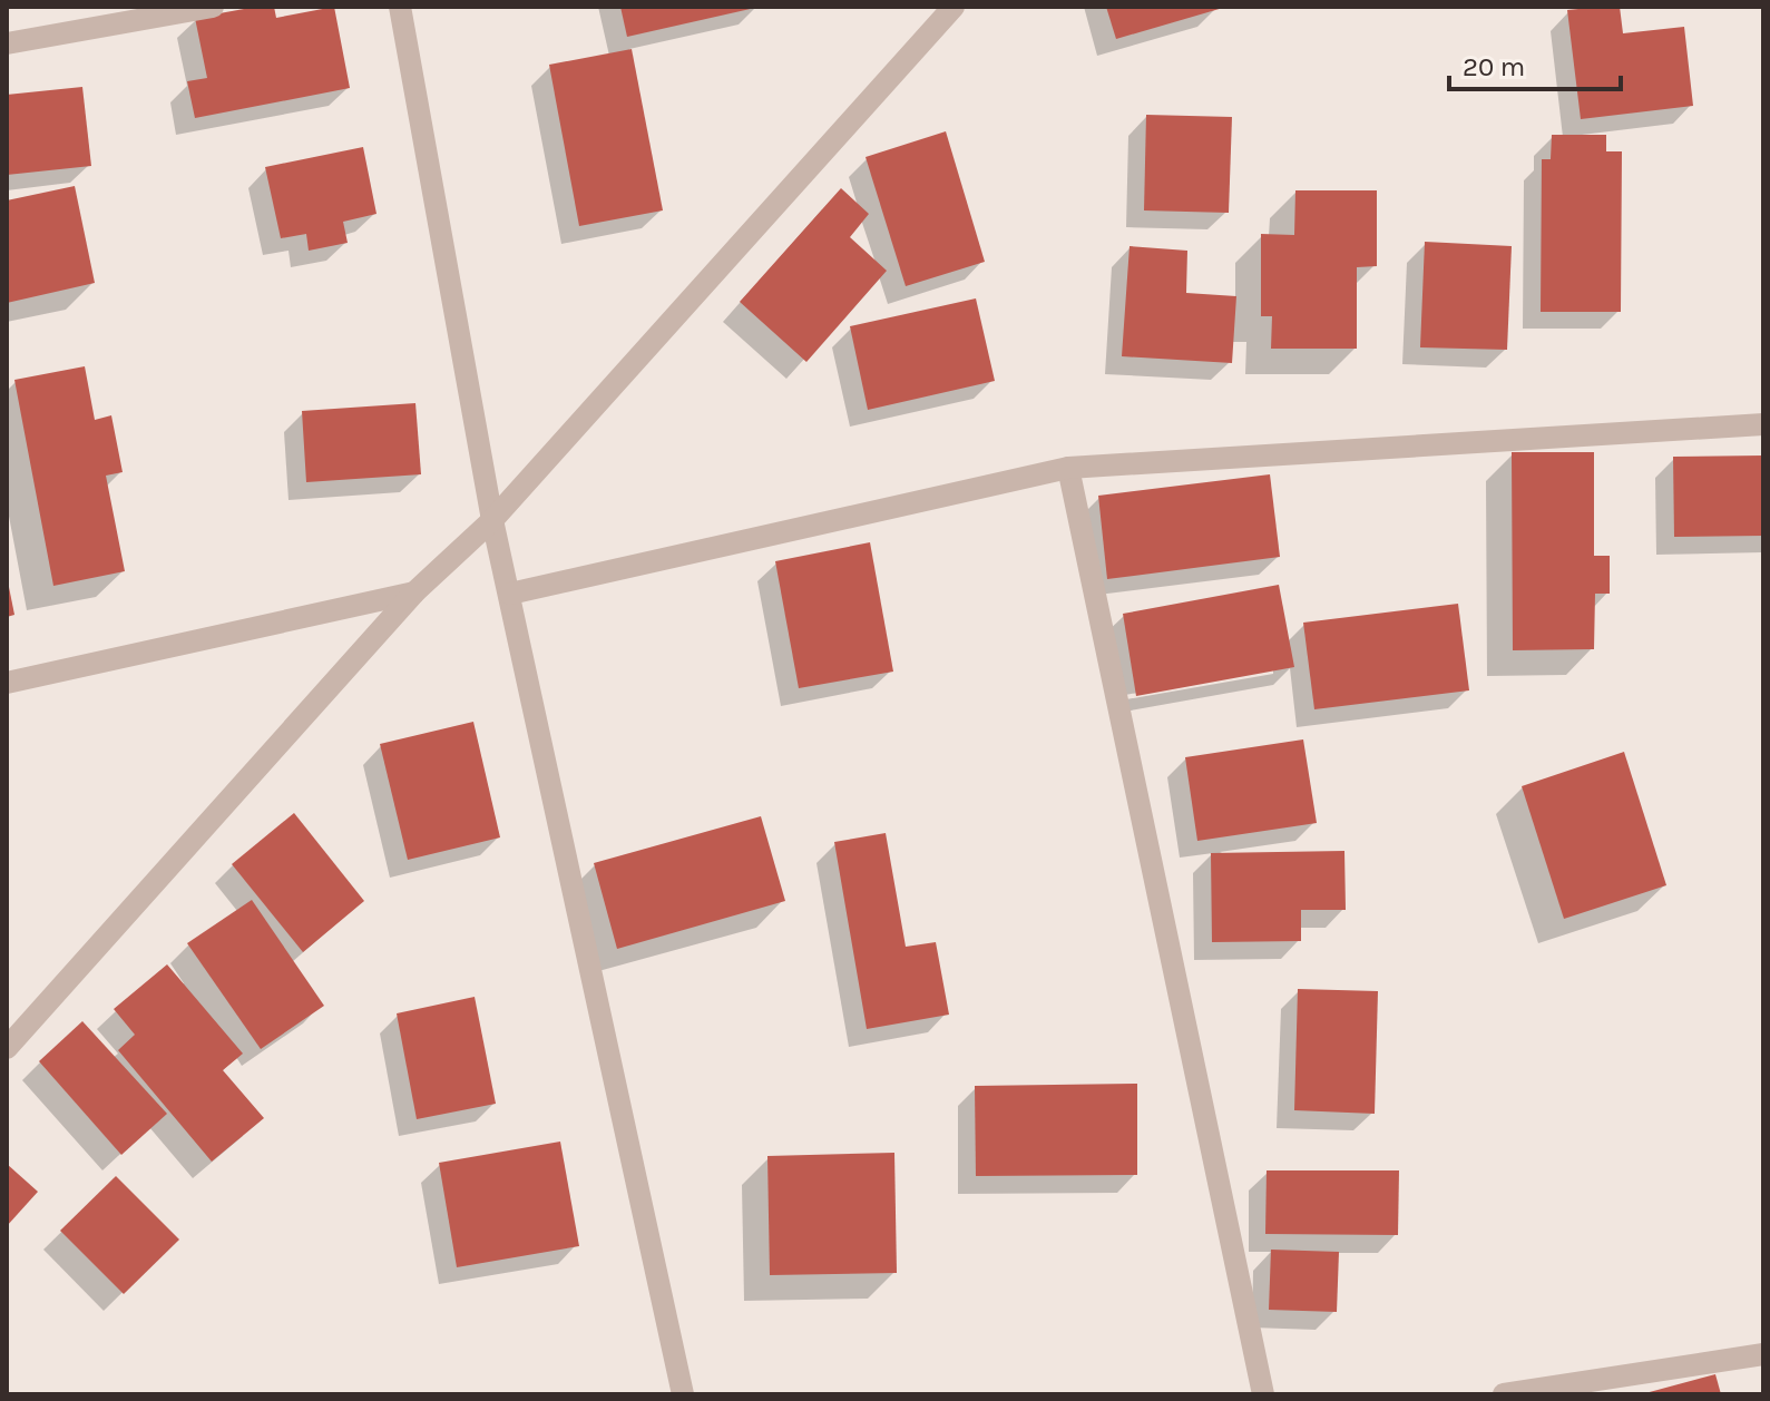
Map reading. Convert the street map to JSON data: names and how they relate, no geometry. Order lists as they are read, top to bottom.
{
  "scale_bar": "20 m"
}
